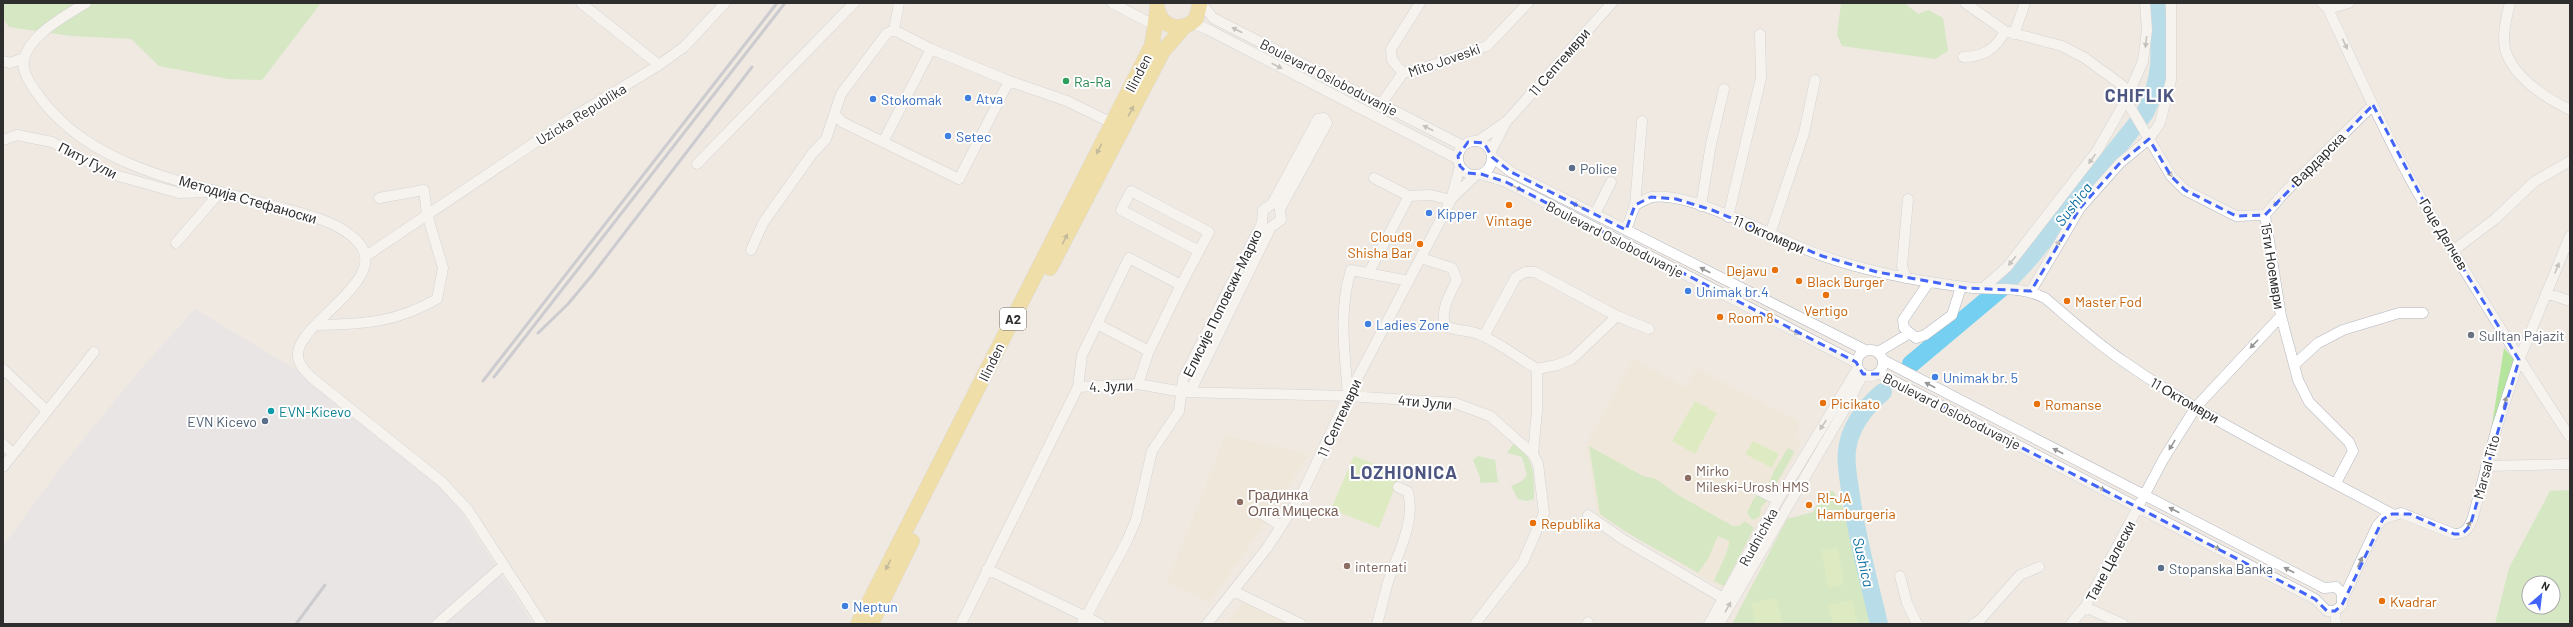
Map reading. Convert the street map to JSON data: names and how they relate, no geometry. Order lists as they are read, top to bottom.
{
  "streets": {
    "main road": ["Ilinden", "A2"],
    "street": [
      "Mito Joveski",
      "11 Септември",
      "Boulevard Osloboduvanje",
      "Uzicka Republika",
      "Вардарска",
      "Питу Гули",
      "Методија Стефаноски",
      "11 Октомври",
      "Гоце Делчев",
      "15ти Ноември",
      "Елисије Поповски-Марко",
      "4. Јули",
      "4ти Јули",
      "Marsal Tito",
      "Rudnichka",
      "Тане Цалески"
    ]
  },
  "crossings": [
    ["Mito Joveski", "Boulevard Osloboduvanje"],
    ["11 Септември", "Boulevard Osloboduvanje"],
    ["11 Септември", "4. Јули"],
    ["11 Септември", "4ти Јули"],
    ["Ilinden", "Boulevard Osloboduvanje"],
    ["Boulevard Osloboduvanje", "Rudnichka"],
    ["Boulevard Osloboduvanje", "Тане Цалески"],
    ["Uzicka Republika", "Методија Стефаноски"],
    ["Вардарска", "Гоце Делчев"],
    ["Вардарска", "15ти Ноември"],
    ["Питу Гули", "Методија Стефаноски"],
    ["11 Октомври", "15ти Ноември"],
    ["11 Октомври", "Marsal Tito"],
    ["11 Октомври", "Тане Цалески"],
    ["Гоце Делчев", "Marsal Tito"],
    ["15ти Ноември", "Тане Цалески"],
    ["Елисије Поповски-Марко", "4. Јули"],
    ["4. Јули", "4ти Јули"]
  ],
  "one_way": ["Вардарска", "Marsal Tito", "Тане Цалески"],
  "districts": ["CHIFLIK", "LOZHIONICA"],
  "water": ["Sushica"],
  "places": [
    "Ra-Ra",
    "Atva",
    "Stokomak",
    "Setec",
    "Police",
    "Vintage",
    "Kipper",
    "Cloud9 Shisha Bar",
    "Dejavu",
    "Black Burger",
    "Unimak br.4",
    "Vertigo",
    "Master Fod",
    "Room 8",
    "Ladies Zone",
    "Sulltan Pajazit",
    "Unimak br. 5",
    "Picikato",
    "Romanse",
    "EVN-Kicevo",
    "EVN Kicevo",
    "Mirko Mileski-Urosh HMS",
    "Градинка Олга Мицеска",
    "RI-JA Hamburgeria",
    "Republika",
    "internati",
    "Stopanska Banka",
    "Kvadrar",
    "Neptun"
  ],
  "north": "top right"
}
